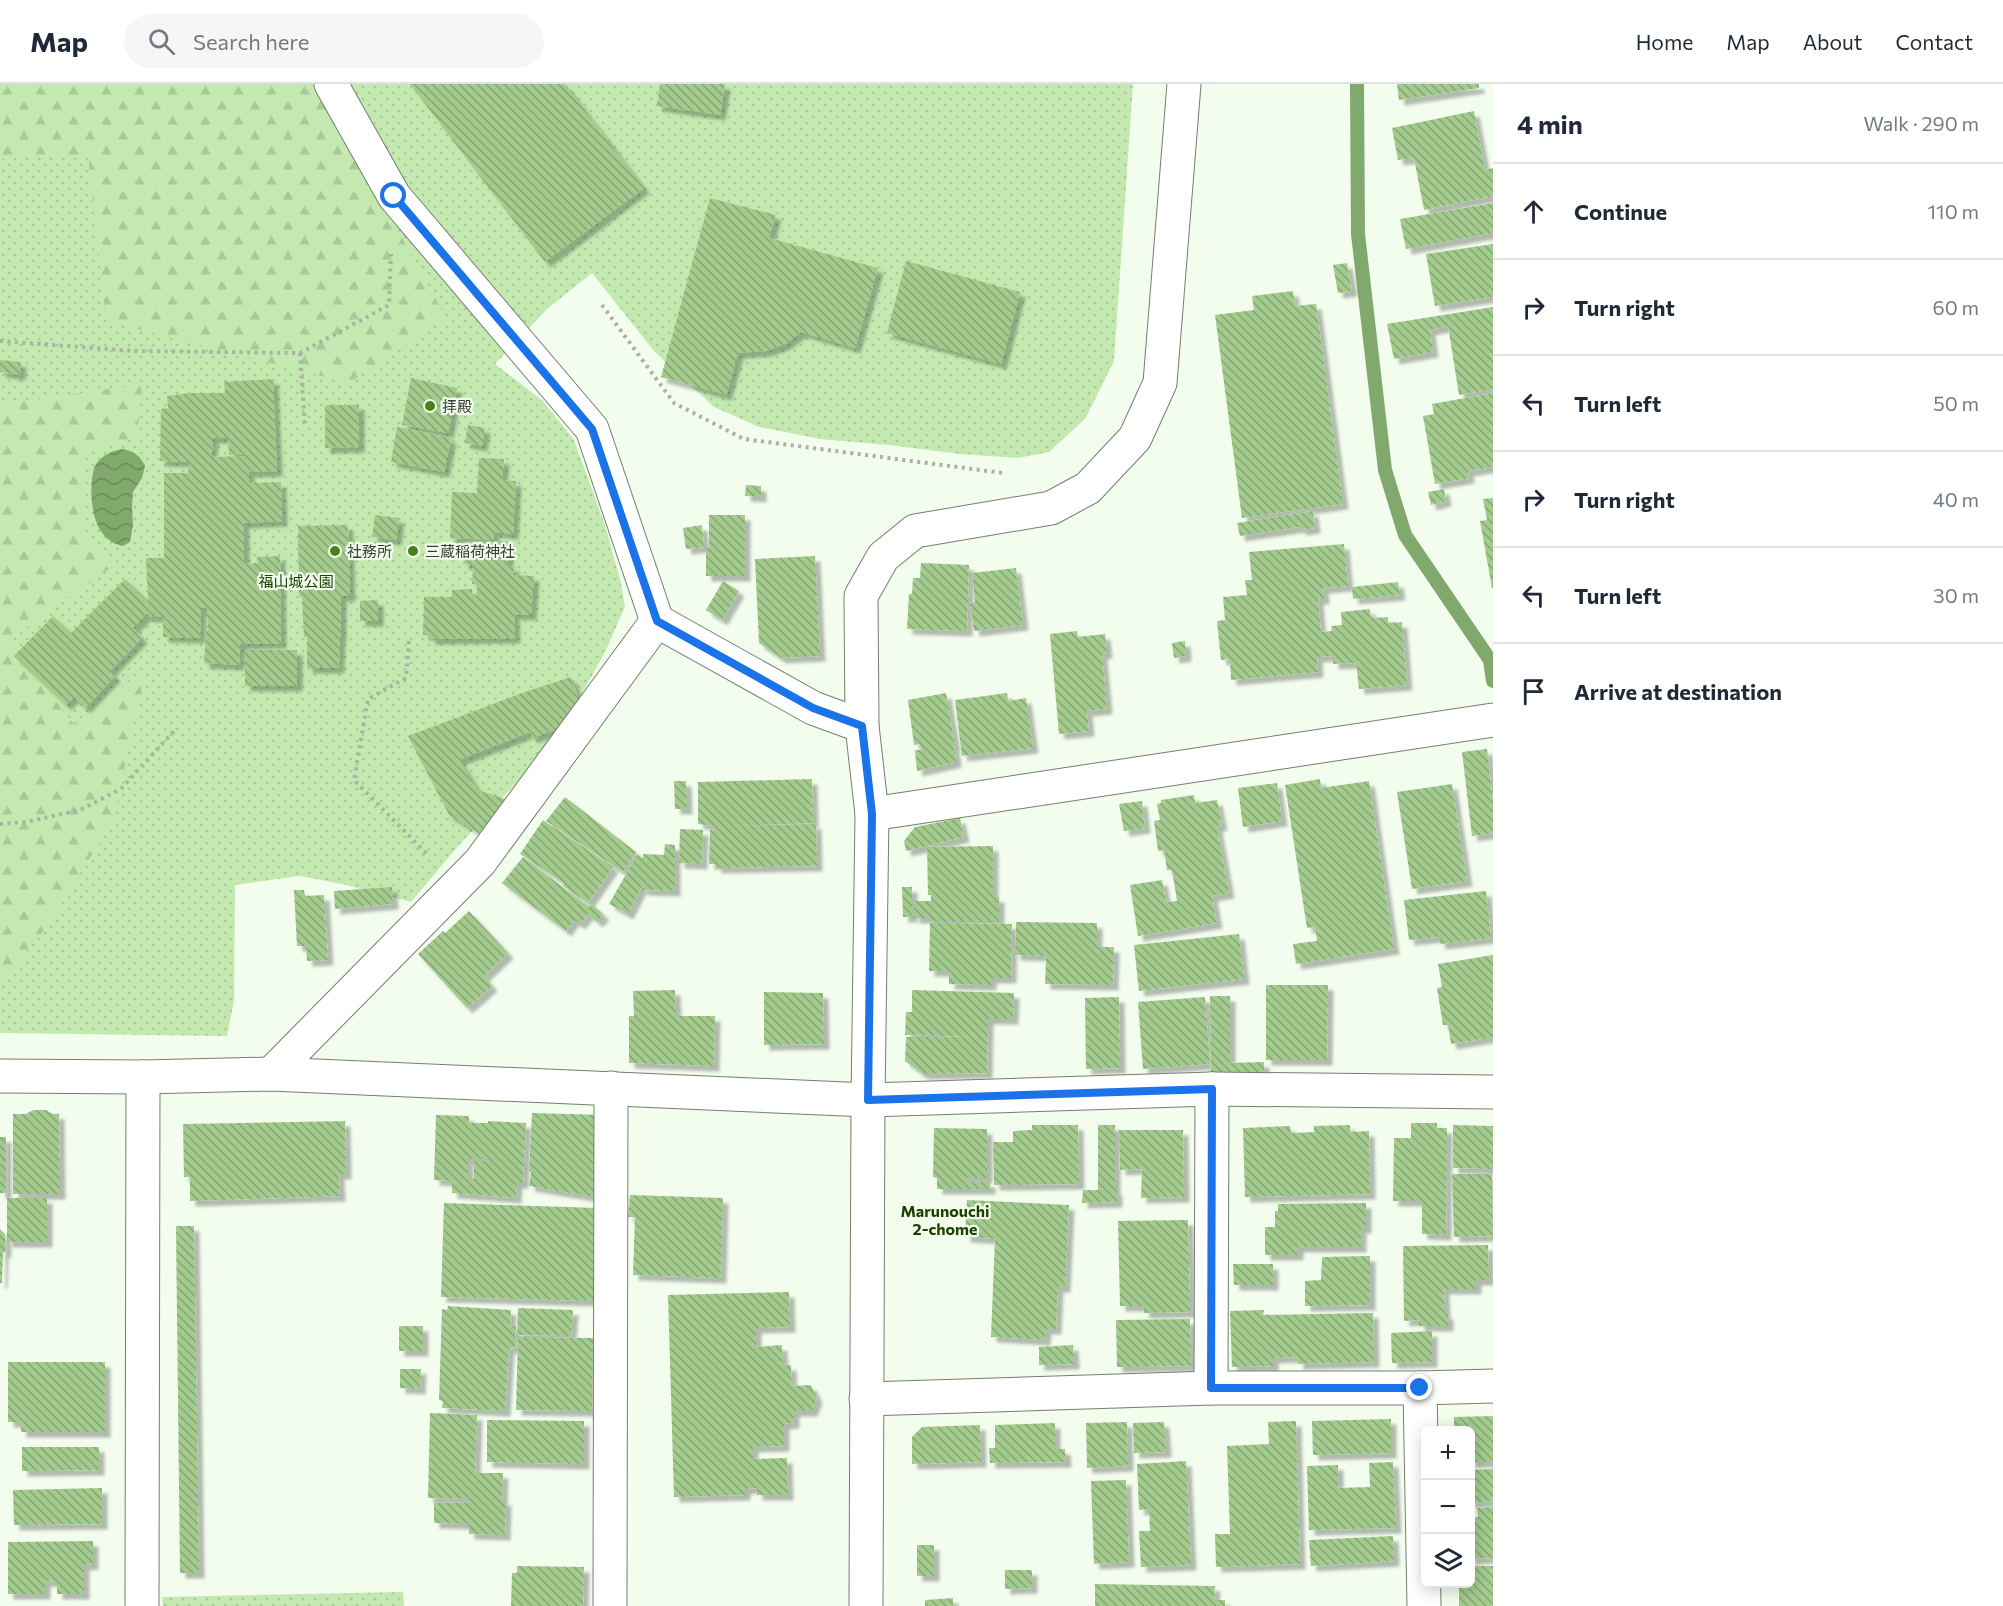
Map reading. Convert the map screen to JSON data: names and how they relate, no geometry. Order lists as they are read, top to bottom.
{
  "districts": ["Marunouchi 2-chome"],
  "parks": ["福山城公園"],
  "places": ["拝殿", "社務所", "三蔵稲荷神社"],
  "page": {
    "header": "Map",
    "search": "Search here",
    "nav": [
      "Home",
      "Map",
      "About",
      "Contact"
    ],
    "heading": ["4 min", "Walk · 290 m"],
    "list": [
      ["Continue", "110 m"],
      ["Turn right", "60 m"],
      ["Turn left", "50 m"],
      ["Turn right", "40 m"],
      ["Turn left", "30 m"],
      "Arrive at destination"
    ],
    "map_buttons": ["+", "−"]
  }
}
